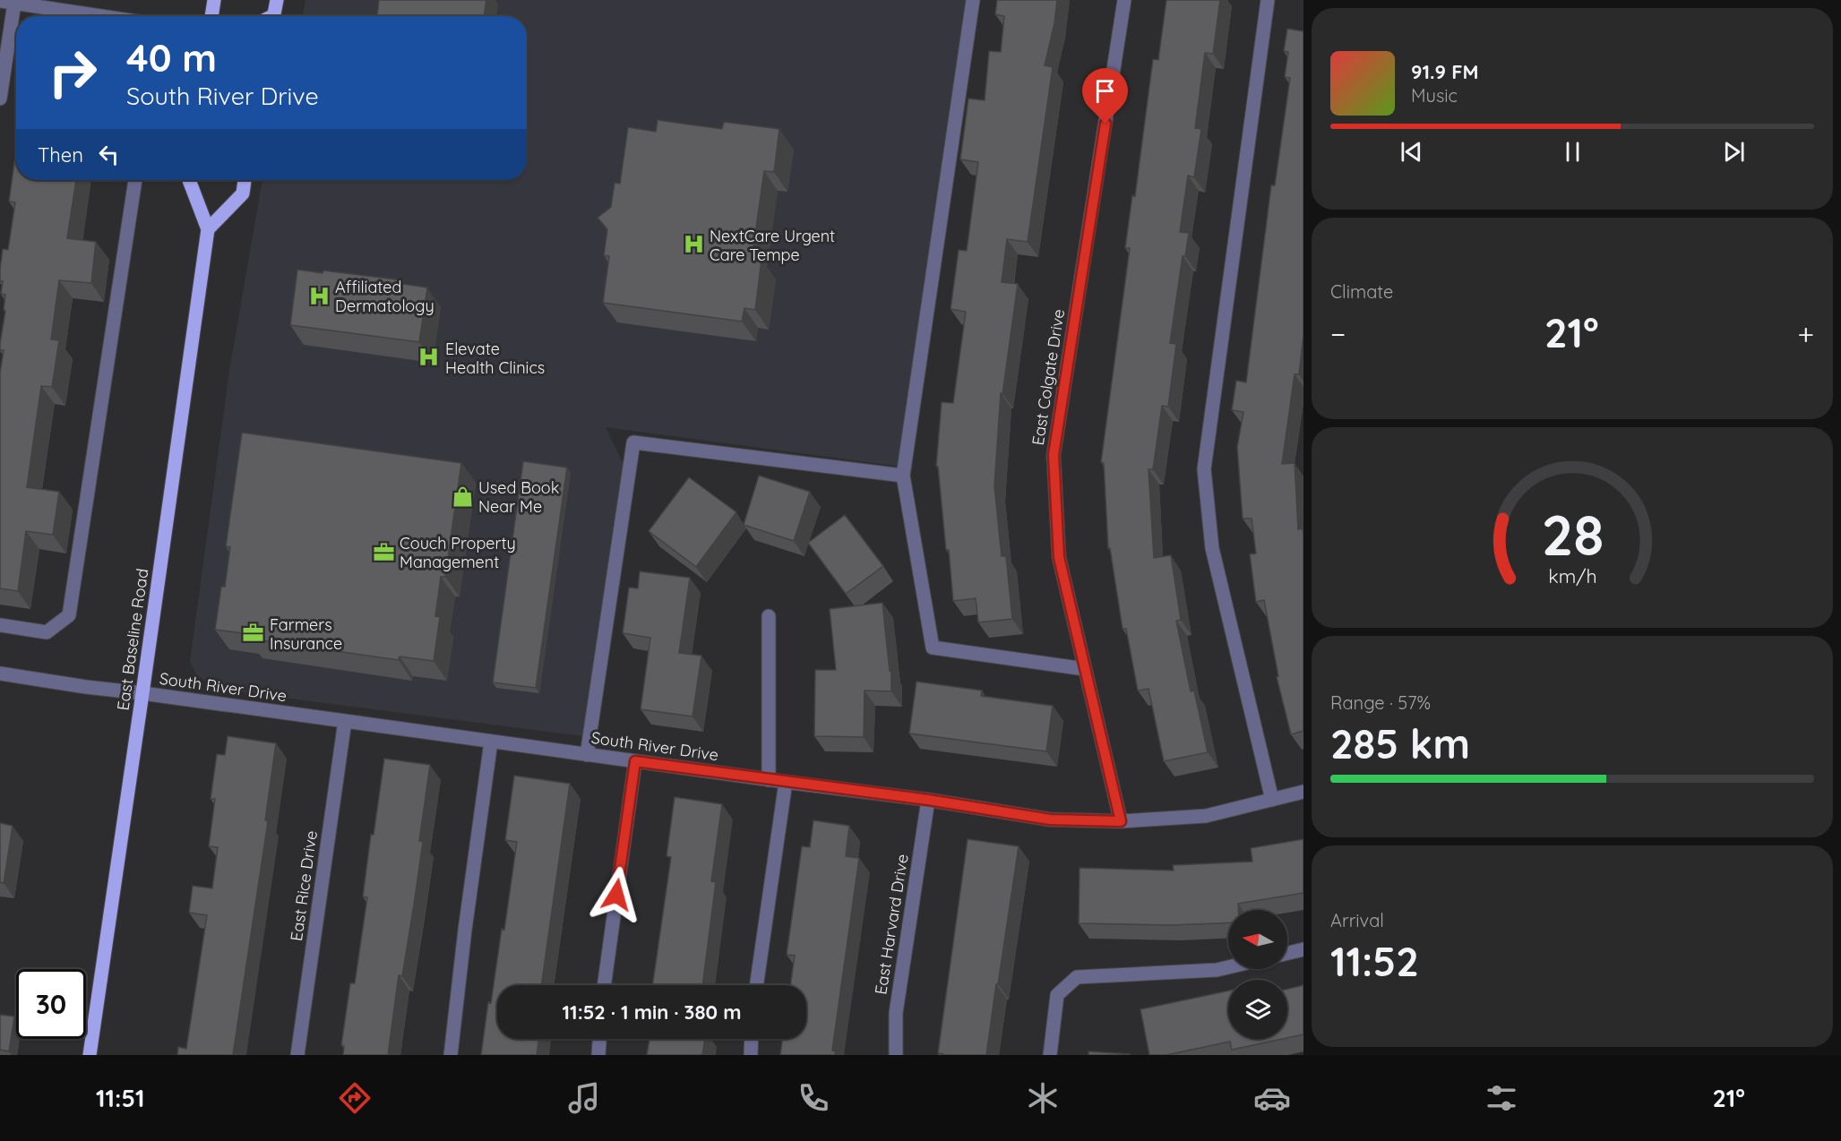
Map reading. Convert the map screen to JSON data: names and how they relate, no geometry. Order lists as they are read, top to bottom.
{
  "streets": {
    "main road": ["East Baseline Road"],
    "street": [
      "East Colgate Drive",
      "South River Drive",
      "East Rice Drive",
      "East Harvard Drive"
    ]
  },
  "crossings": [
    ["East Colgate Drive", "South River Drive"],
    ["East Baseline Road", "South River Drive"],
    ["South River Drive", "East Rice Drive"],
    ["South River Drive", "East Harvard Drive"]
  ],
  "places": {
    "hospital": ["NextCare Urgent Care Tempe", "Affiliated Dermatology", "Elevate Health Clinics"],
    "shop": ["Used Book Near Me"],
    "office": ["Couch Property Management", "Farmers Insurance"]
  },
  "north": "left",
  "page": {
    "turn": ["40 m", "South River Drive"],
    "song": ["91.9 FM", "Music"],
    "then": "Then",
    "tile": [
      "Climate",
      ["Range · 57%", "285 km"],
      ["Arrival", "11:52"]
    ],
    "heat": ["−", "21°", "+"],
    "limit": "30",
    "trip": "11:52 · 1 min · 380 m",
    "tabs": ["11:51", "21°"],
    "gauge": ["28", "km/h"]
  }
}
